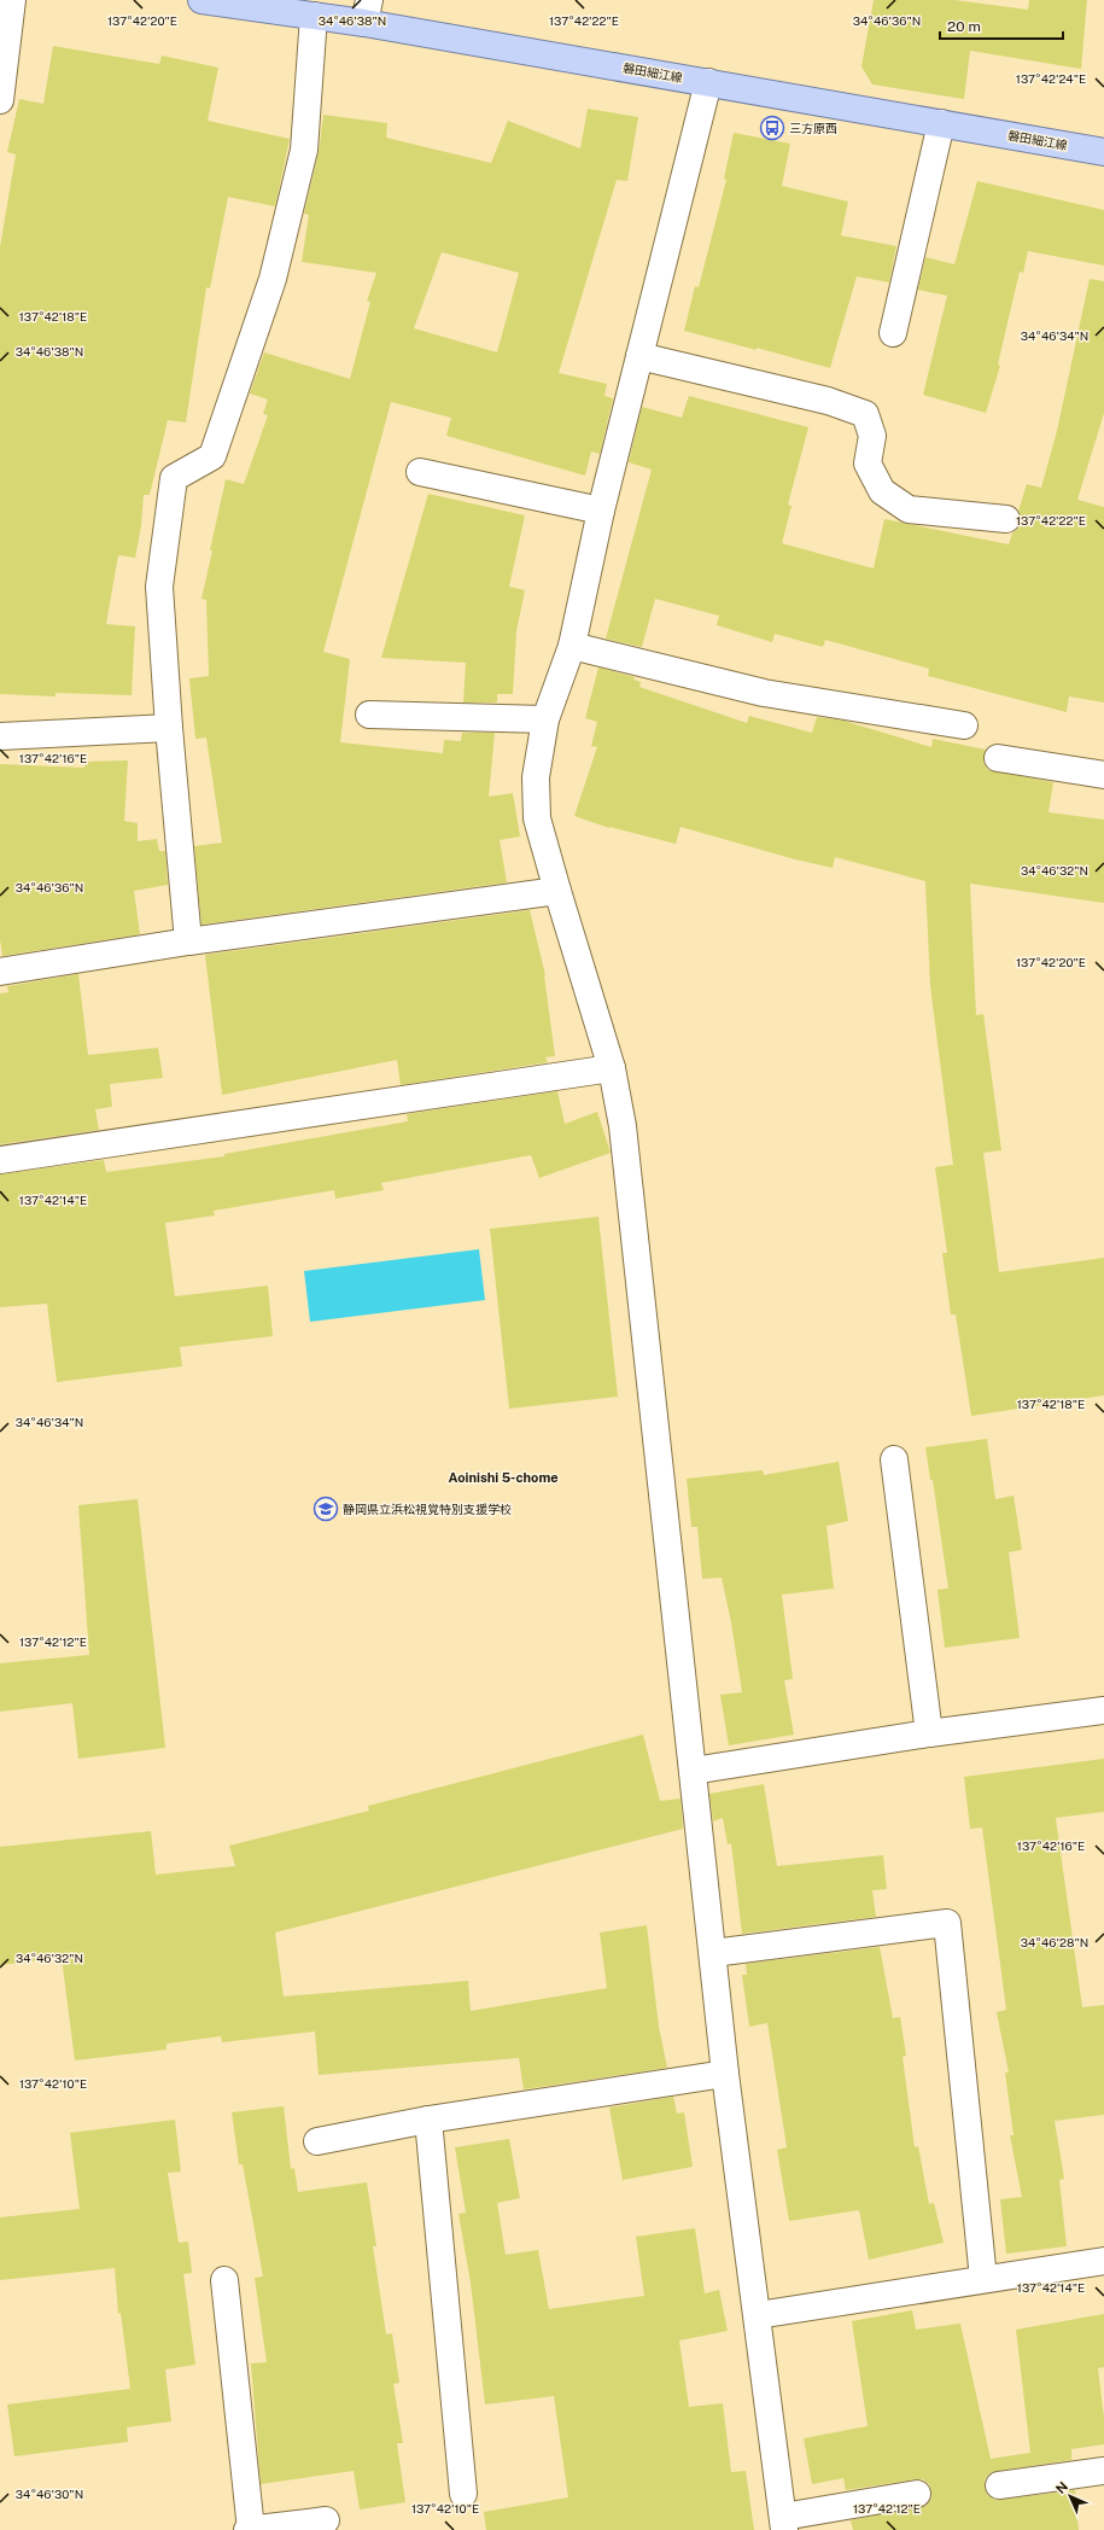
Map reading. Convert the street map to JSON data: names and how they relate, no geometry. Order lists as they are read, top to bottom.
{
  "streets": {
    "main road": ["磐田細江線"]
  },
  "districts": ["Aoinishi 5-chome"],
  "places": {
    "bus stop": ["三方原西"],
    "school or university": ["静岡県立浜松視覚特別支援学校"]
  },
  "scale_bar": "20 m",
  "north": "top left",
  "coordinates": [
    "137°42'20\"E",
    "137°42'22\"E",
    "34°46'36\"N",
    "34°46'38\"N",
    "137°42'24\"E",
    "137°42'18\"E",
    "34°46'34\"N",
    "137°42'16\"E",
    "34°46'32\"N",
    "137°42'14\"E",
    "137°42'12\"E",
    "34°46'28\"N",
    "137°42'10\"E",
    "34°46'30\"N"
  ]
}
